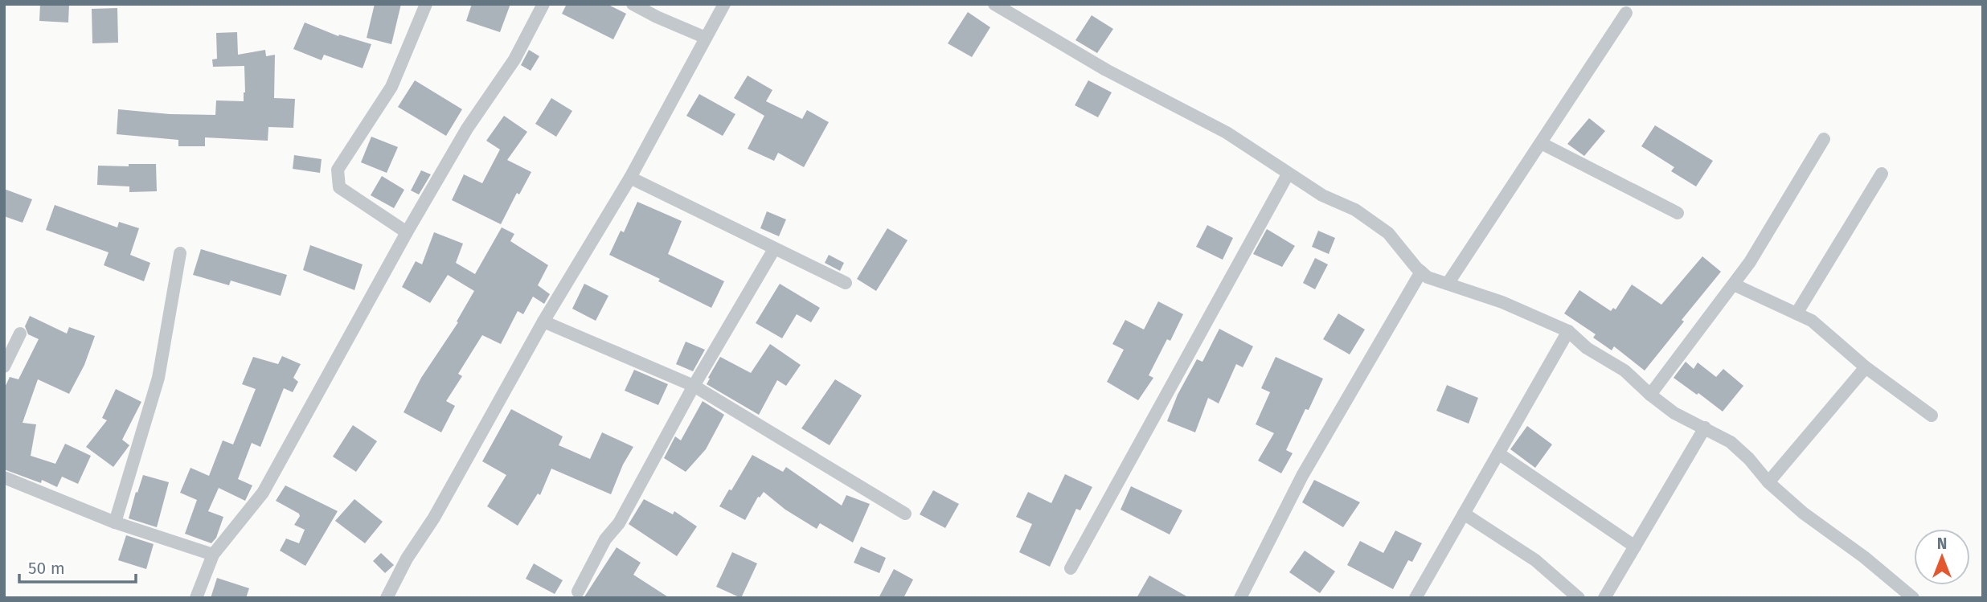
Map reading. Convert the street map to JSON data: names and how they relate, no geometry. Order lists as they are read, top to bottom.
{
  "scale_bar": "50 m",
  "north": "top"
}
